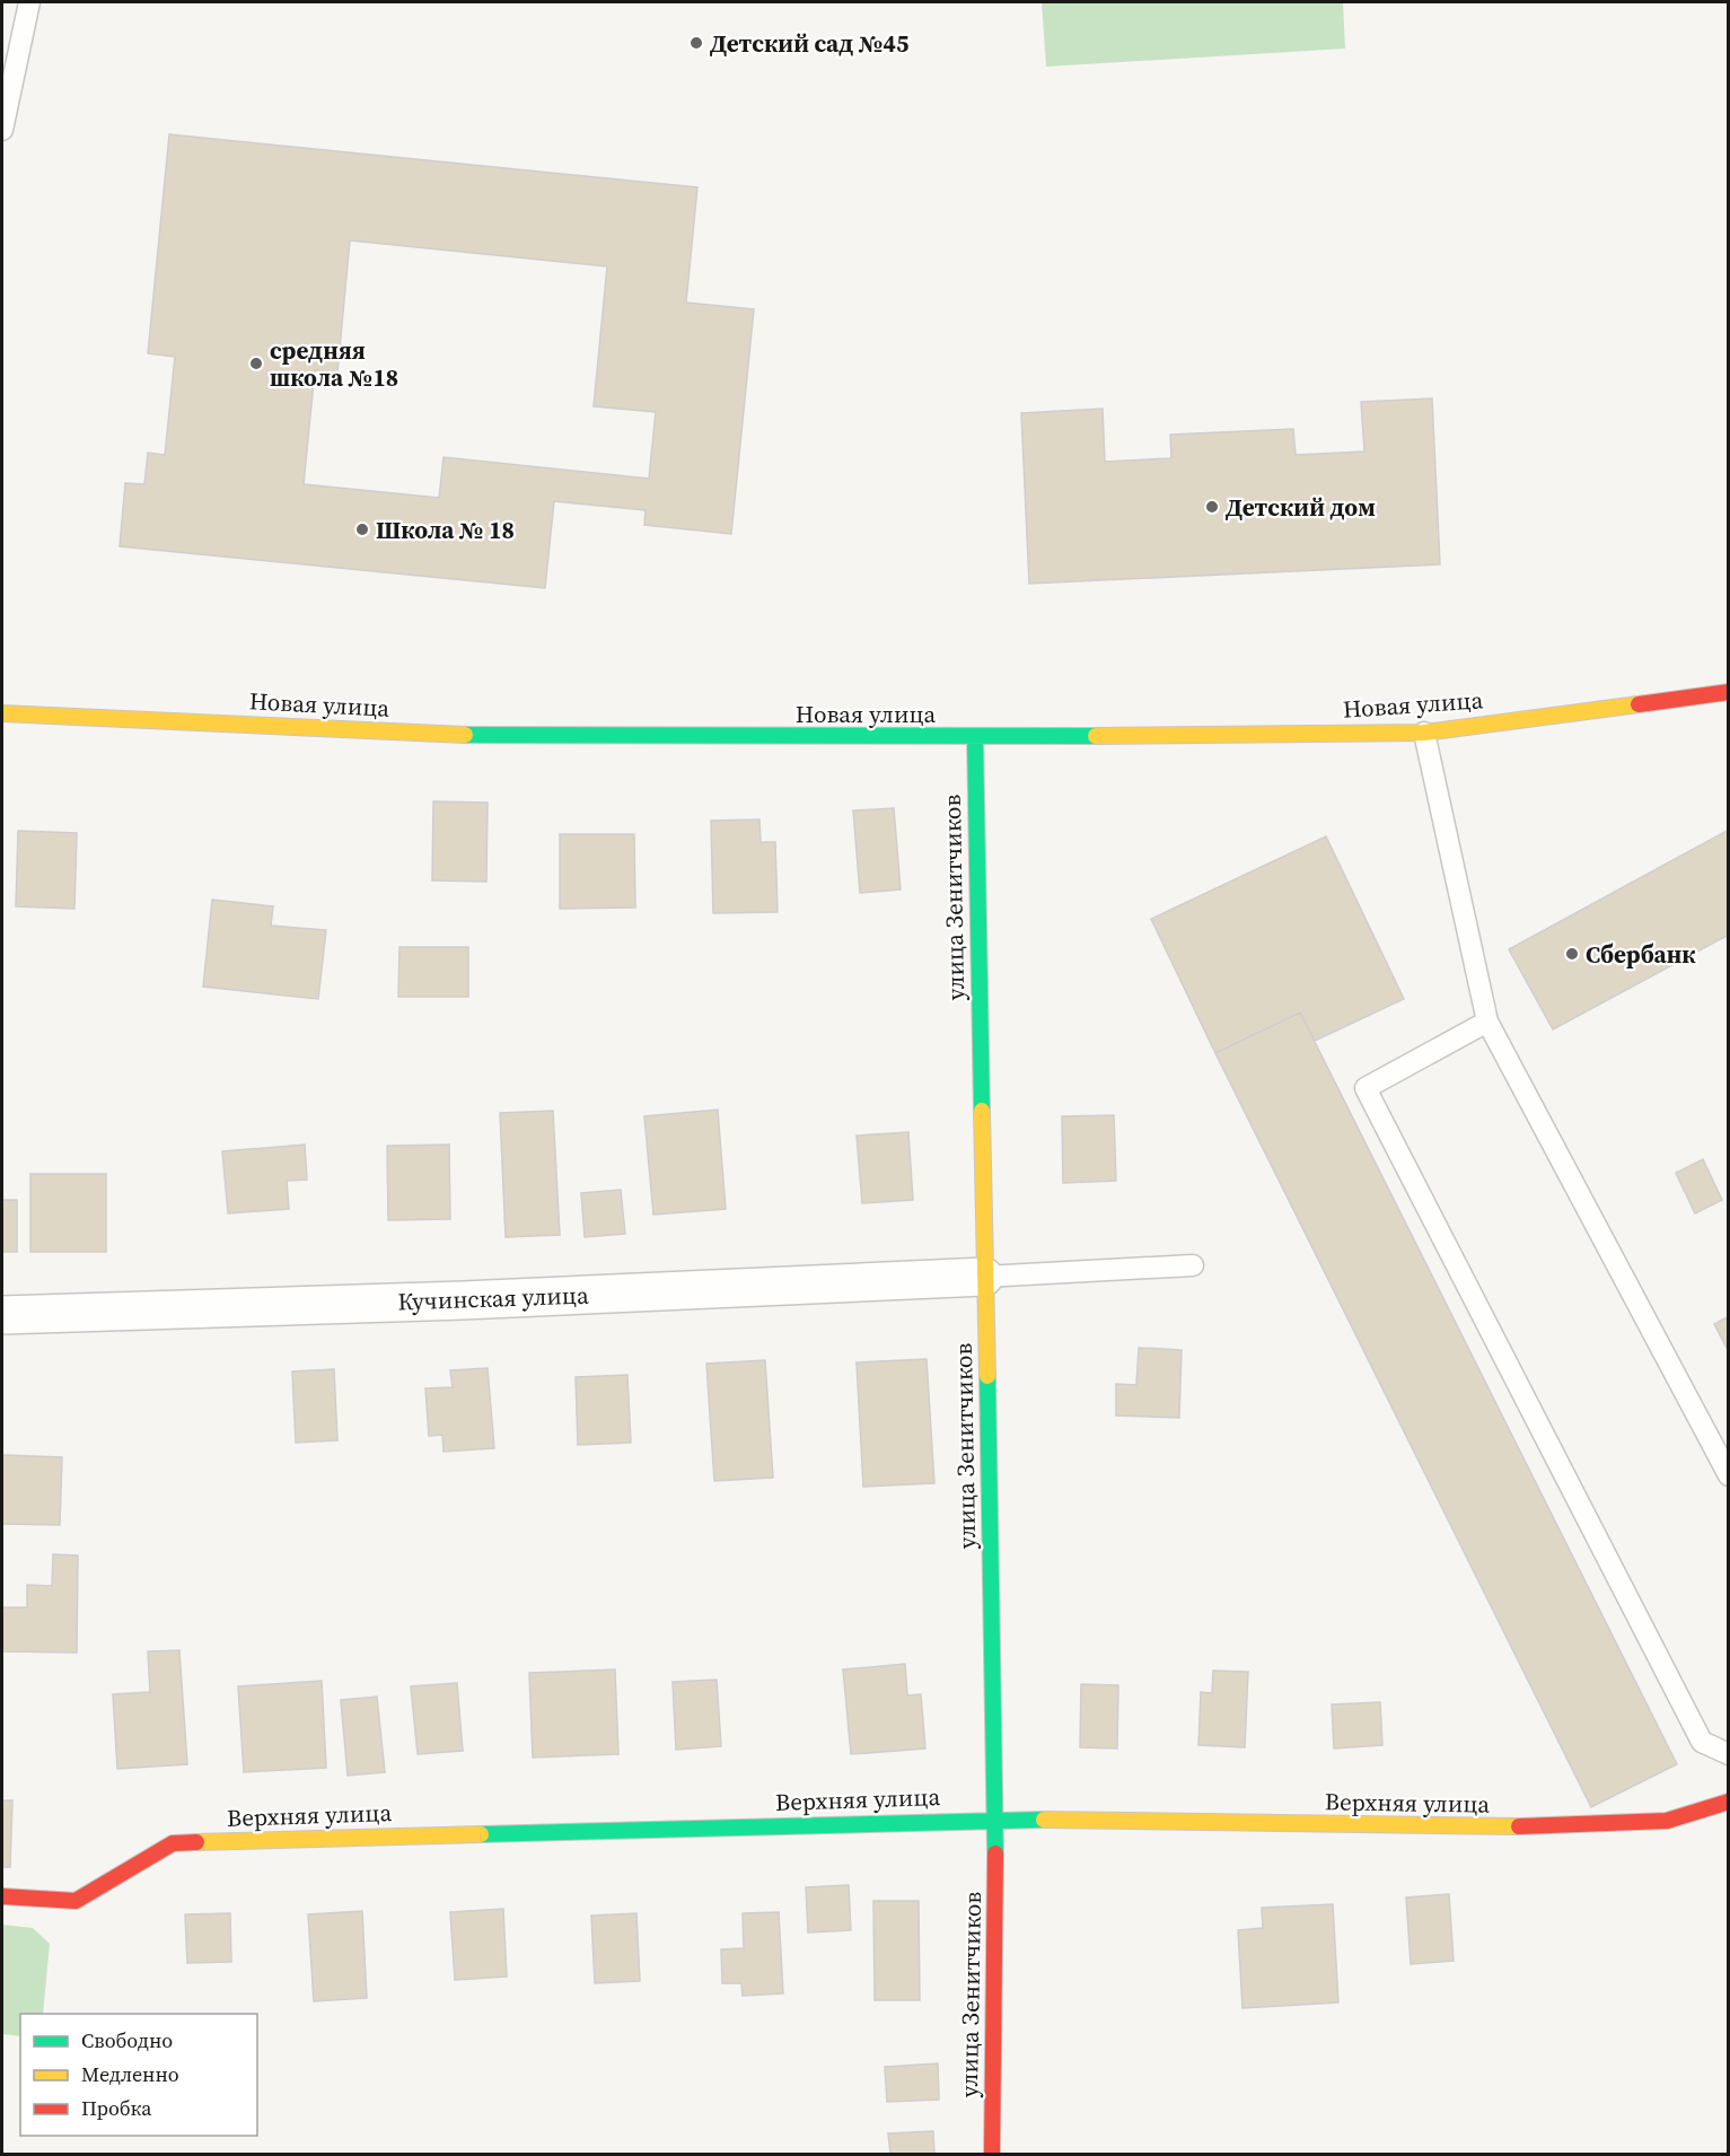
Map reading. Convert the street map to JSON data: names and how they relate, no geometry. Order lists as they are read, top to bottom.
{
  "streets": {
    "street": [
      "Новая улица",
      "улица Зенитчиков",
      "Кучинская улица",
      "Верхняя улица"
    ]
  },
  "crossings": [
    ["Новая улица", "улица Зенитчиков"],
    ["улица Зенитчиков", "Кучинская улица"],
    ["улица Зенитчиков", "Верхняя улица"]
  ],
  "places": [
    "Детский сад №45",
    "средняя школа №18",
    "Детский дом",
    "Школа № 18",
    "Сбербанк"
  ],
  "legend": ["Свободно", "Медленно", "Пробка"]
}
